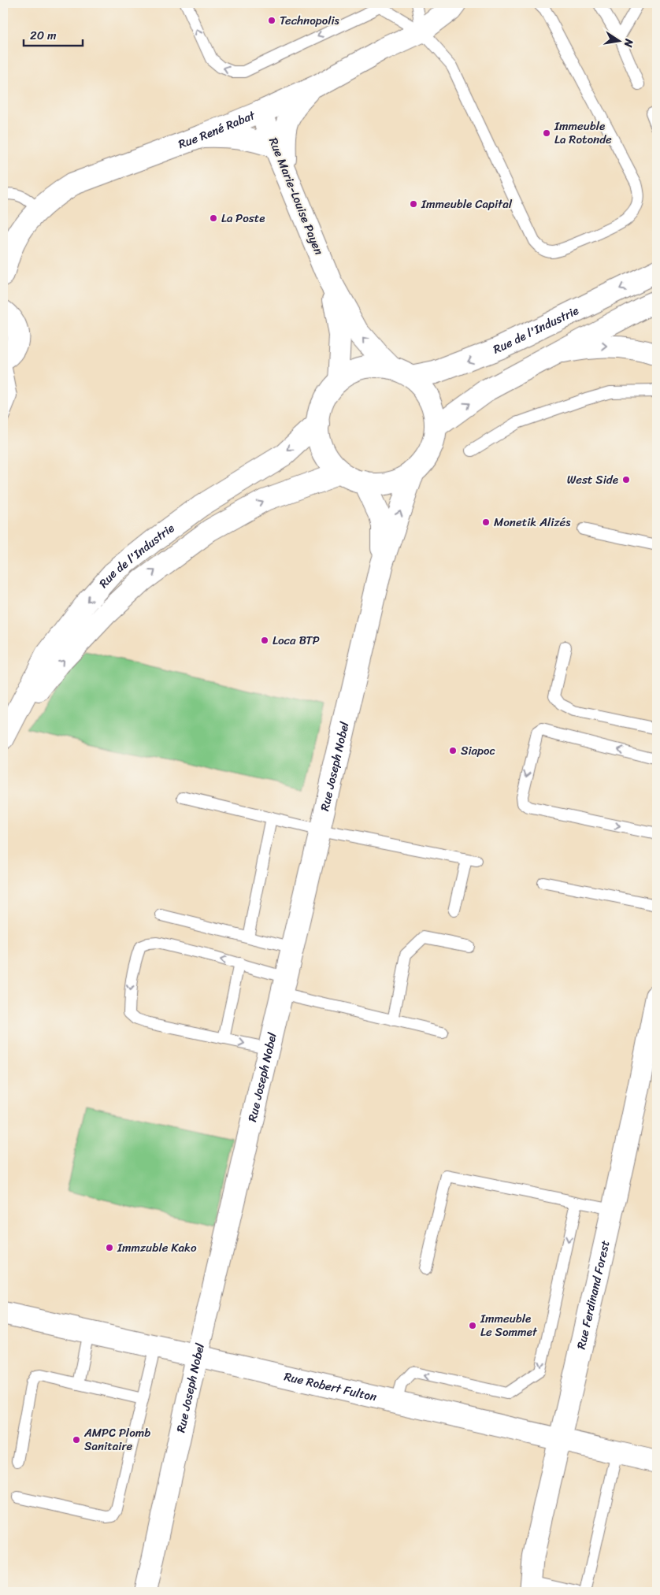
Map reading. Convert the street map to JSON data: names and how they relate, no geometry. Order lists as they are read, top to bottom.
{
  "streets": {
    "street": [
      "Rue René Rabat",
      "Rue Marie-Louise Payen",
      "Rue de l'Industrie",
      "Rue Joseph Nobel",
      "Rue Ferdinand Forest",
      "Rue Robert Fulton"
    ]
  },
  "crossings": [
    ["Rue René Rabat", "Rue Marie-Louise Payen"],
    ["Rue Marie-Louise Payen", "Rue de l'Industrie"],
    ["Rue Marie-Louise Payen", "Rue Joseph Nobel"],
    ["Rue de l'Industrie", "Rue Joseph Nobel"],
    ["Rue Joseph Nobel", "Rue Robert Fulton"],
    ["Rue Ferdinand Forest", "Rue Robert Fulton"]
  ],
  "places": [
    "Technopolis",
    "Immeuble La Rotonde",
    "Immeuble Capital",
    "La Poste",
    "West Side",
    "Monetik Alizés",
    "Loca BTP",
    "Siapoc",
    "Immzuble Kako",
    "Immeuble Le Sommet",
    "AMPC Plomb Sanitaire"
  ],
  "scale_bar": "20 m",
  "north": "right"
}
